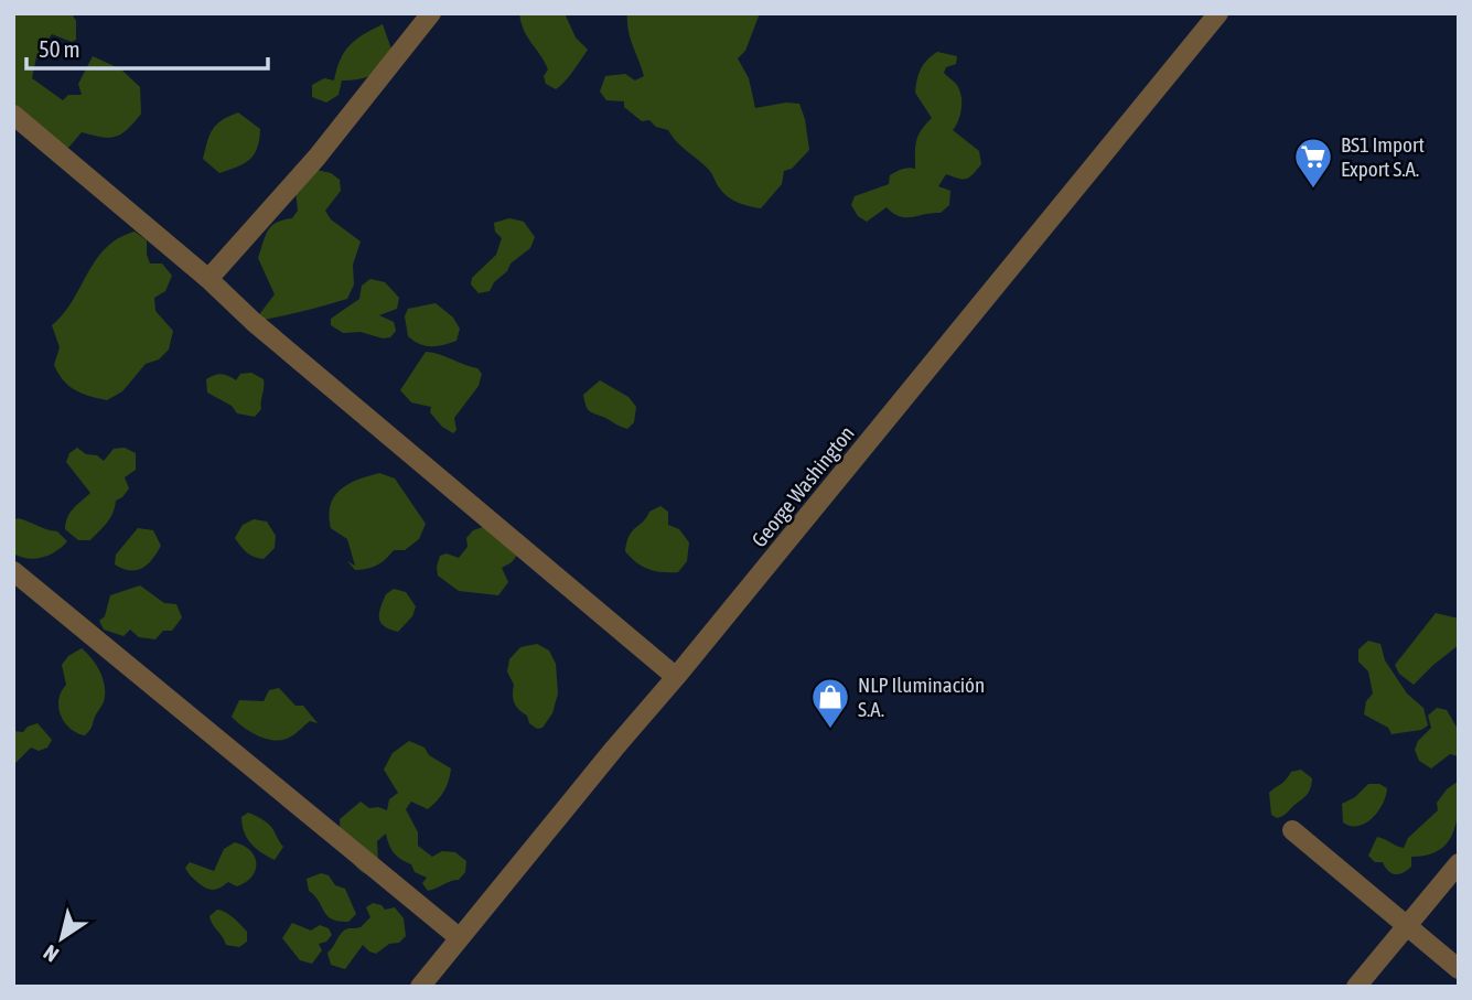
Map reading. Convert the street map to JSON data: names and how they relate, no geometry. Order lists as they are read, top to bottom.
{
  "streets": {
    "street": ["George Washington"]
  },
  "places": {
    "supermarket": ["BS1 Import Export S.A."],
    "shop": ["NLP Iluminación S.A."]
  },
  "scale_bar": "50 m",
  "north": "bottom left"
}
